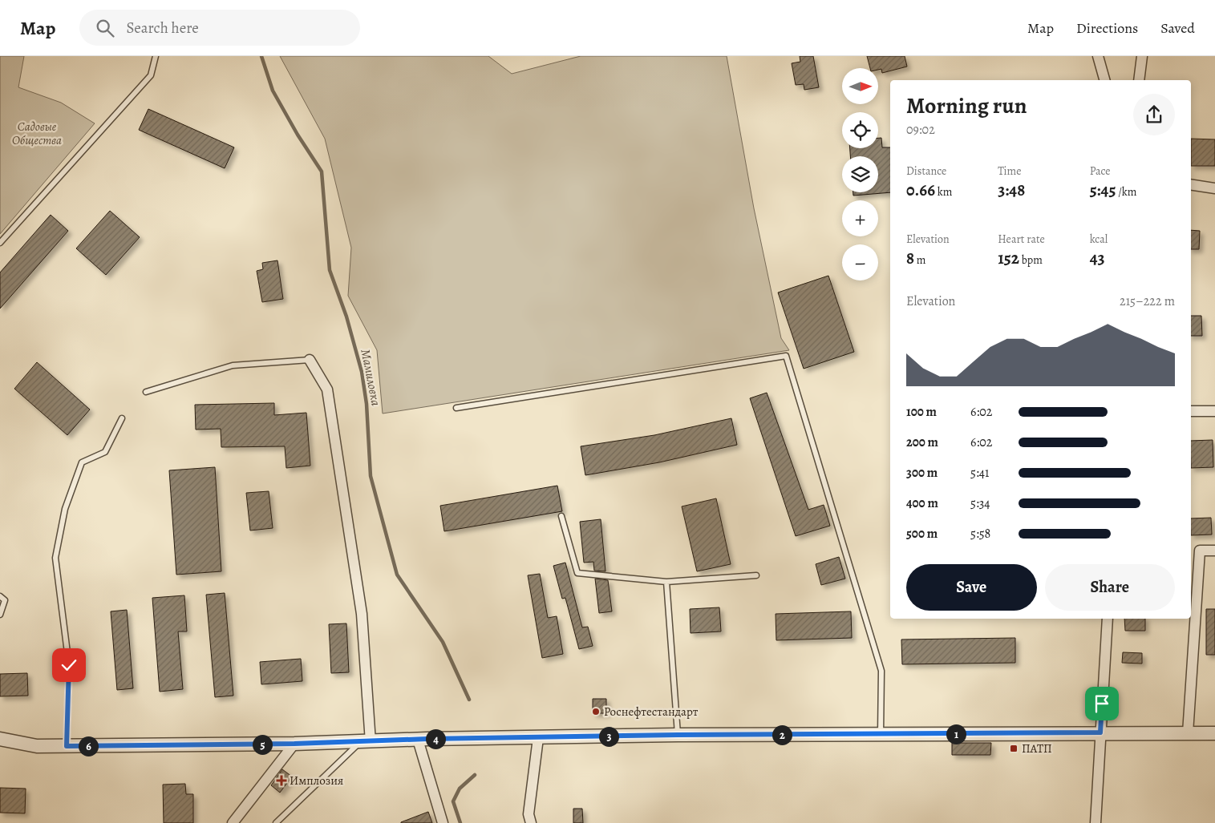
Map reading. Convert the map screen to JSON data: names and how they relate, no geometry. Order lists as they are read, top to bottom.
{
  "water": ["Мамиловка"],
  "parks": ["Садовые Общества"],
  "places": {
    "other": ["Роснефтестандарт"],
    "transit": ["ПАТП"],
    "health": ["Имплозия"]
  },
  "north": "right",
  "page": {
    "header": "Map",
    "search": "Search here",
    "nav": ["Map", "Directions", "Saved"],
    "map_buttons": ["+", "−"],
    "heading": ["Morning run", "09:02"],
    "stats": [
      ["Distance", "0.66 km"],
      ["Time", "3:48"],
      ["Pace", "5:45 /km"],
      ["Elevation", "8 m"],
      ["Heart rate", "152 bpm"],
      ["kcal", "43"]
    ],
    "chart": ["Elevation", "215–222 m"],
    "list": [
      {
        "name": "100 m",
        "note": "6:02"
      },
      {
        "name": "200 m",
        "note": "6:02"
      },
      {
        "name": "300 m",
        "note": "5:41"
      },
      {
        "name": "400 m",
        "note": "5:34"
      },
      {
        "name": "500 m",
        "note": "5:58"
      }
    ],
    "buttons": ["Save", "Share"],
    "pins": [
      "1",
      "2",
      "3",
      "4",
      "5",
      "6"
    ]
  }
}
